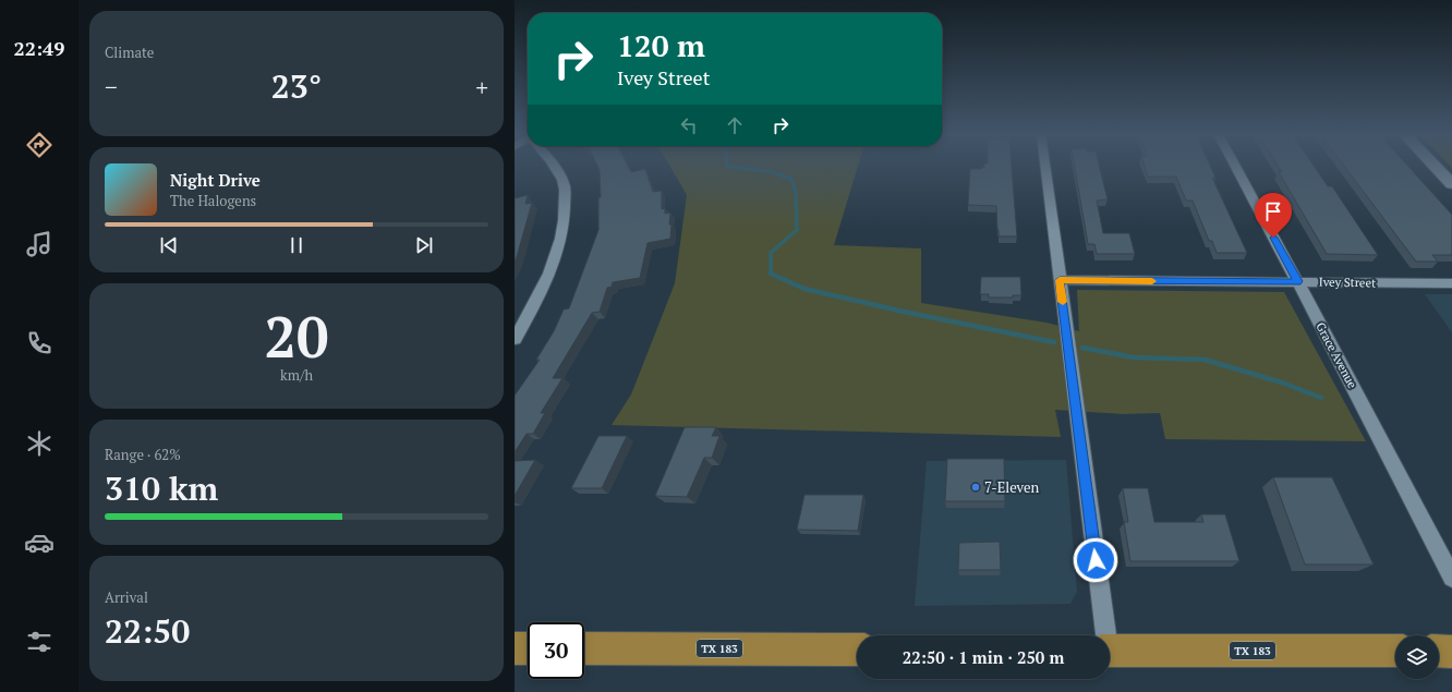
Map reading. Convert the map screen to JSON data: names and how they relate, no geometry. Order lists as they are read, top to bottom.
{
  "streets": {
    "main road": ["TX 183"],
    "street": ["Ivey Street", "Grace Avenue"]
  },
  "crossings": [
    ["Ivey Street", "Grace Avenue"]
  ],
  "places": ["7-Eleven"],
  "page": {
    "tabs": "22:49",
    "tile": [
      "Climate",
      ["20", "km/h"],
      ["Range · 62%", "310 km"],
      ["Arrival", "22:50"]
    ],
    "turn": ["120 m", "Ivey Street"],
    "heat": ["−", "23°", "+"],
    "song": ["Night Drive", "The Halogens"],
    "limit": "30",
    "trip": "22:50 · 1 min · 250 m"
  }
}
